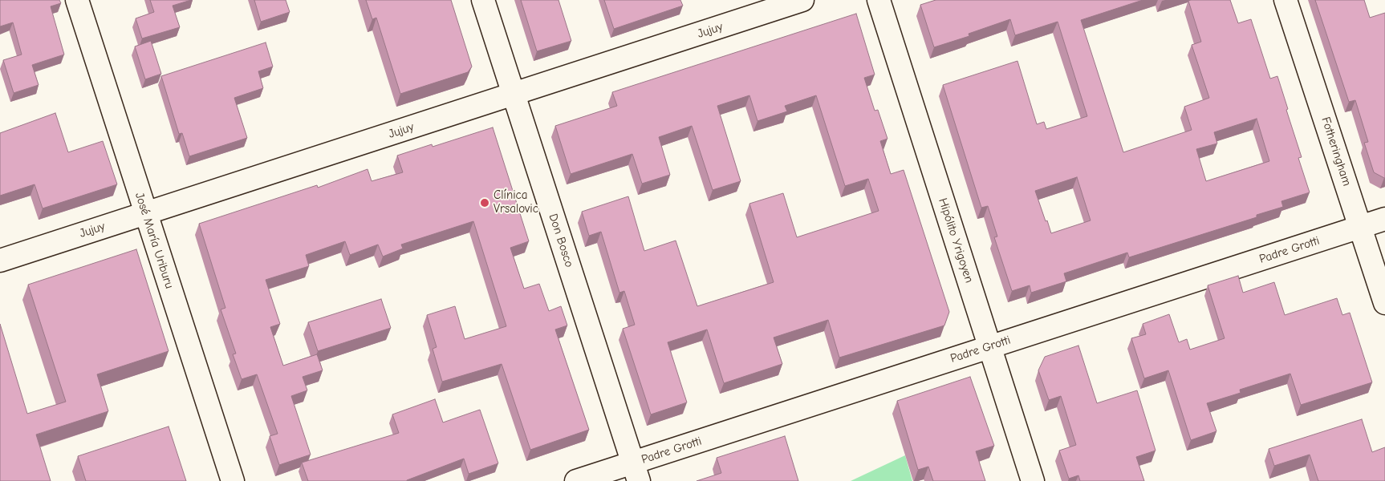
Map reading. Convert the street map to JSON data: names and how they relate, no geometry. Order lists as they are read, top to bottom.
{
  "streets": {
    "street": [
      "Jujuy",
      "Fotheringham",
      "José María Uriburu",
      "Don Bosco",
      "Hipólito Yrigoyen",
      "Padre Grotti"
    ]
  },
  "crossings": [
    ["Jujuy", "José María Uriburu"],
    ["Jujuy", "Don Bosco"],
    ["Fotheringham", "Padre Grotti"],
    ["Don Bosco", "Padre Grotti"],
    ["Hipólito Yrigoyen", "Padre Grotti"]
  ],
  "places": ["Clínica Vrsalovic"]
}
